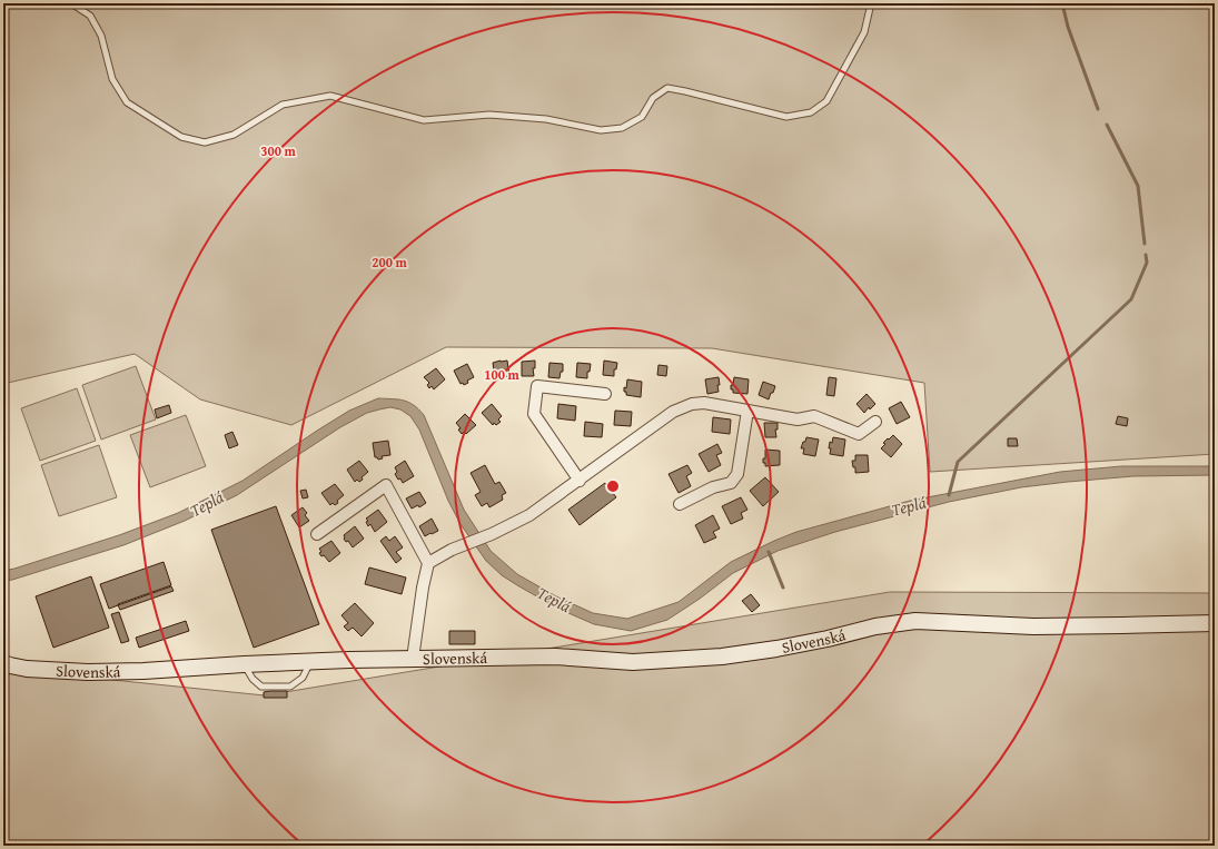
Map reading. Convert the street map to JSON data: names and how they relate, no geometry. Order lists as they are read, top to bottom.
{
  "streets": {
    "street": ["Slovenská"]
  },
  "water": ["Teplá"],
  "rings": ["300 m", "200 m", "100 m"]
}
